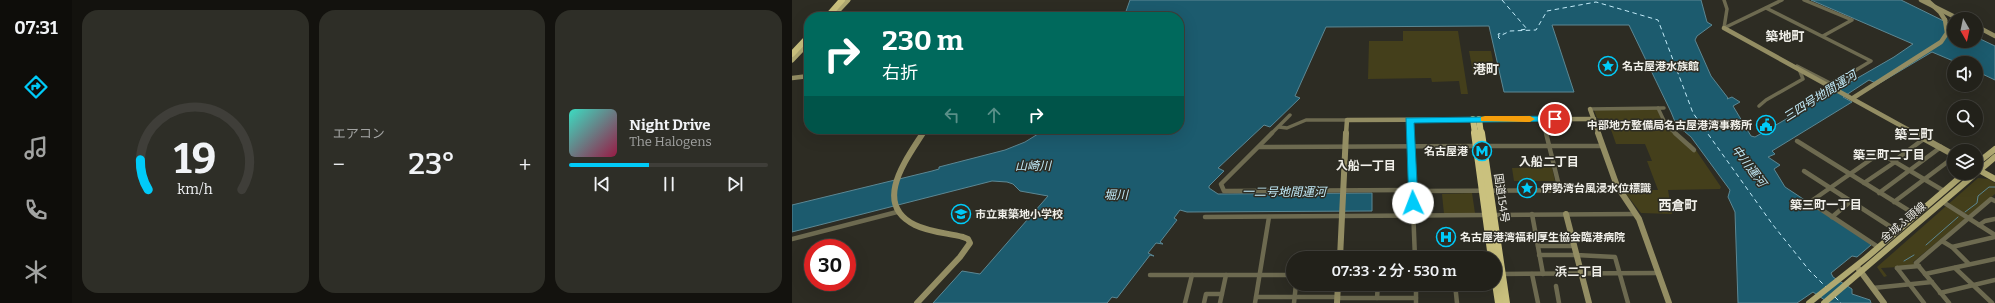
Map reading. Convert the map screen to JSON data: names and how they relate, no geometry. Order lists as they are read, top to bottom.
{
  "streets": {
    "highway": ["国道154号"],
    "main road": ["金城ふ頭線"]
  },
  "districts": [
    "築地町",
    "港町",
    "築三町",
    "築三町二丁目",
    "入船二丁目",
    "入船一丁目",
    "西倉町",
    "築三町一丁目",
    "浜二丁目"
  ],
  "water": [
    "三四号地間運河",
    "山崎川",
    "中川運河",
    "一二号地間運河",
    "堀川"
  ],
  "places": {
    "place": ["名古屋港水族館", "伊勢湾台風浸水位標識"],
    "public building": ["中部地方整備局名古屋港湾事務所"],
    "metro station": ["名古屋港"],
    "school or university": ["市立東築地小学校"],
    "hospital": ["名古屋港湾福利厚生協会臨港病院"]
  },
  "north": "bottom",
  "page": {
    "tabs": "07:31",
    "tile": "エアコン",
    "turn": ["230 m", "右折"],
    "song": ["Night Drive", "The Halogens"],
    "heat": ["−", "23°", "+"],
    "limit": "30",
    "trip": "07:33 · 2 分 · 530 m",
    "gauge": ["19", "km/h"]
  }
}
